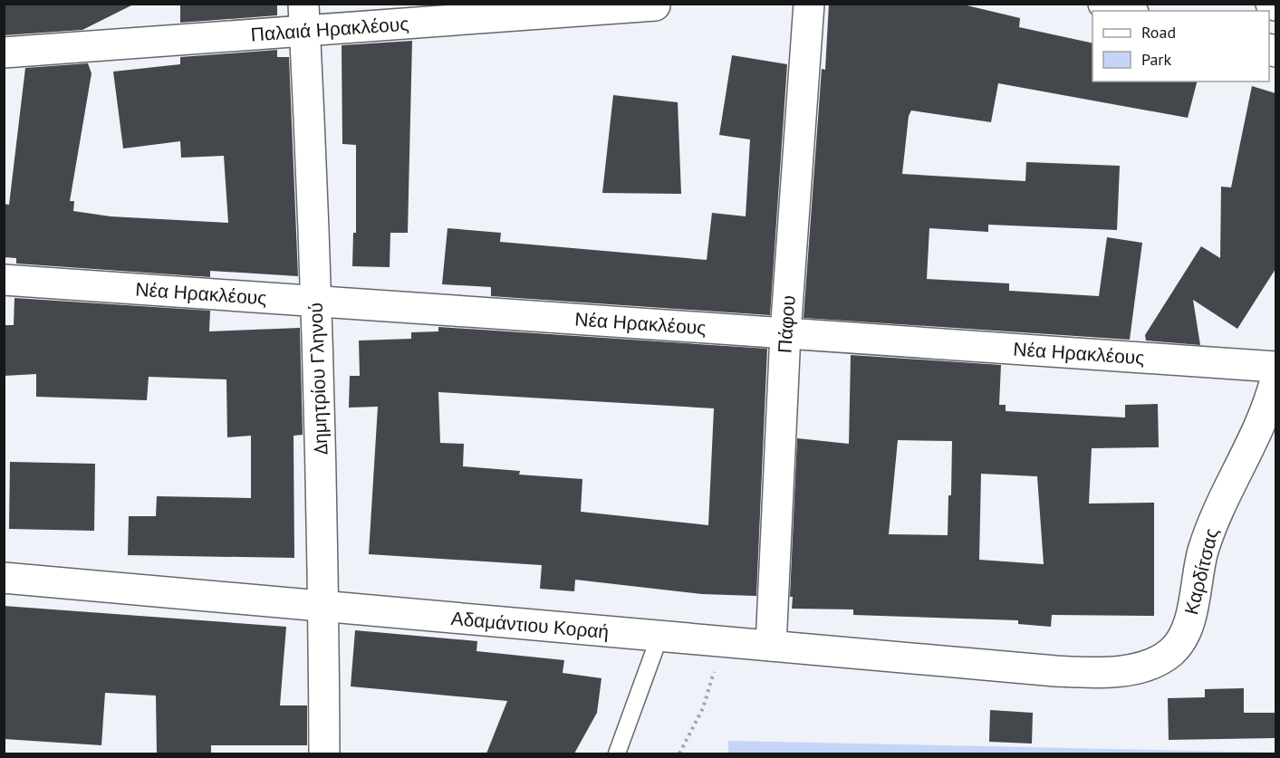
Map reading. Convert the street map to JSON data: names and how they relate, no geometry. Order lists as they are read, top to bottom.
{
  "streets": {
    "street": [
      "Παλαιά Ηρακλέους",
      "Νέα Ηρακλέους",
      "Πάφου",
      "Δημητρίου Γληνού",
      "Καρδίτσας",
      "Αδαμάντιου Κοραή"
    ]
  },
  "crossings": [
    ["Παλαιά Ηρακλέους", "Δημητρίου Γληνού"],
    ["Νέα Ηρακλέους", "Πάφου"],
    ["Νέα Ηρακλέους", "Δημητρίου Γληνού"],
    ["Πάφου", "Αδαμάντιου Κοραή"],
    ["Δημητρίου Γληνού", "Αδαμάντιου Κοραή"],
    ["Καρδίτσας", "Αδαμάντιου Κοραή"]
  ],
  "legend": ["Road", "Park"]
}
